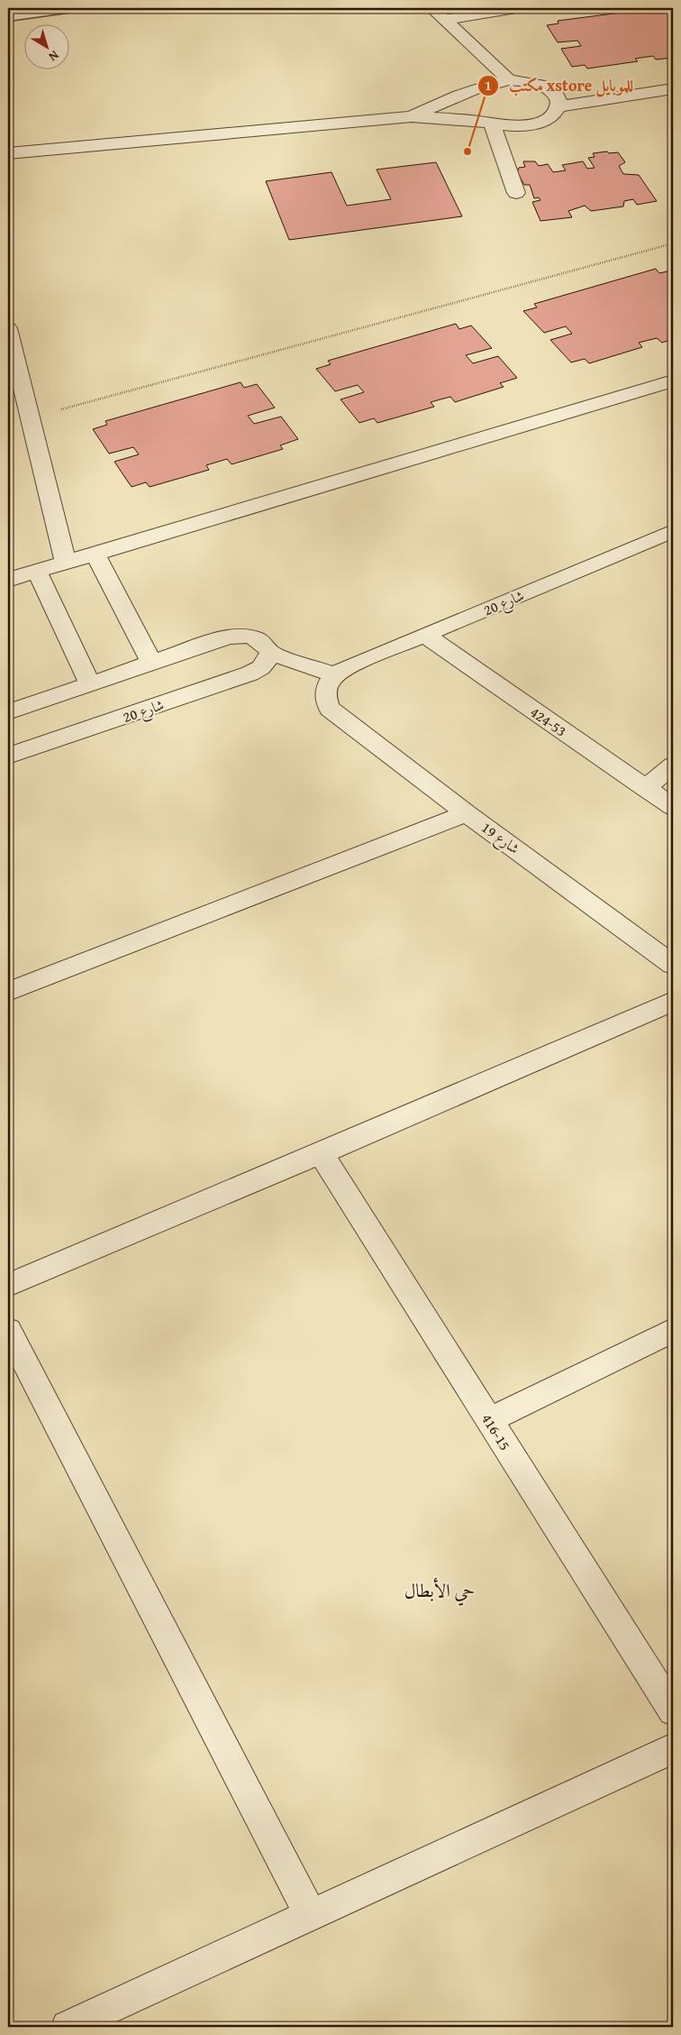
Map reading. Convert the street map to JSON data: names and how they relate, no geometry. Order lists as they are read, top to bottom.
{
  "streets": {
    "street": [
      "شارع 20",
      "424-53",
      "شارع 19",
      "416-15"
    ]
  },
  "crossings": [
    ["شارع 20", "424-53"],
    ["شارع 20", "شارع 19"]
  ],
  "districts": ["حي الأبطال"],
  "places": ["مكتب xstore للموبايل"],
  "north": "bottom right"
}
